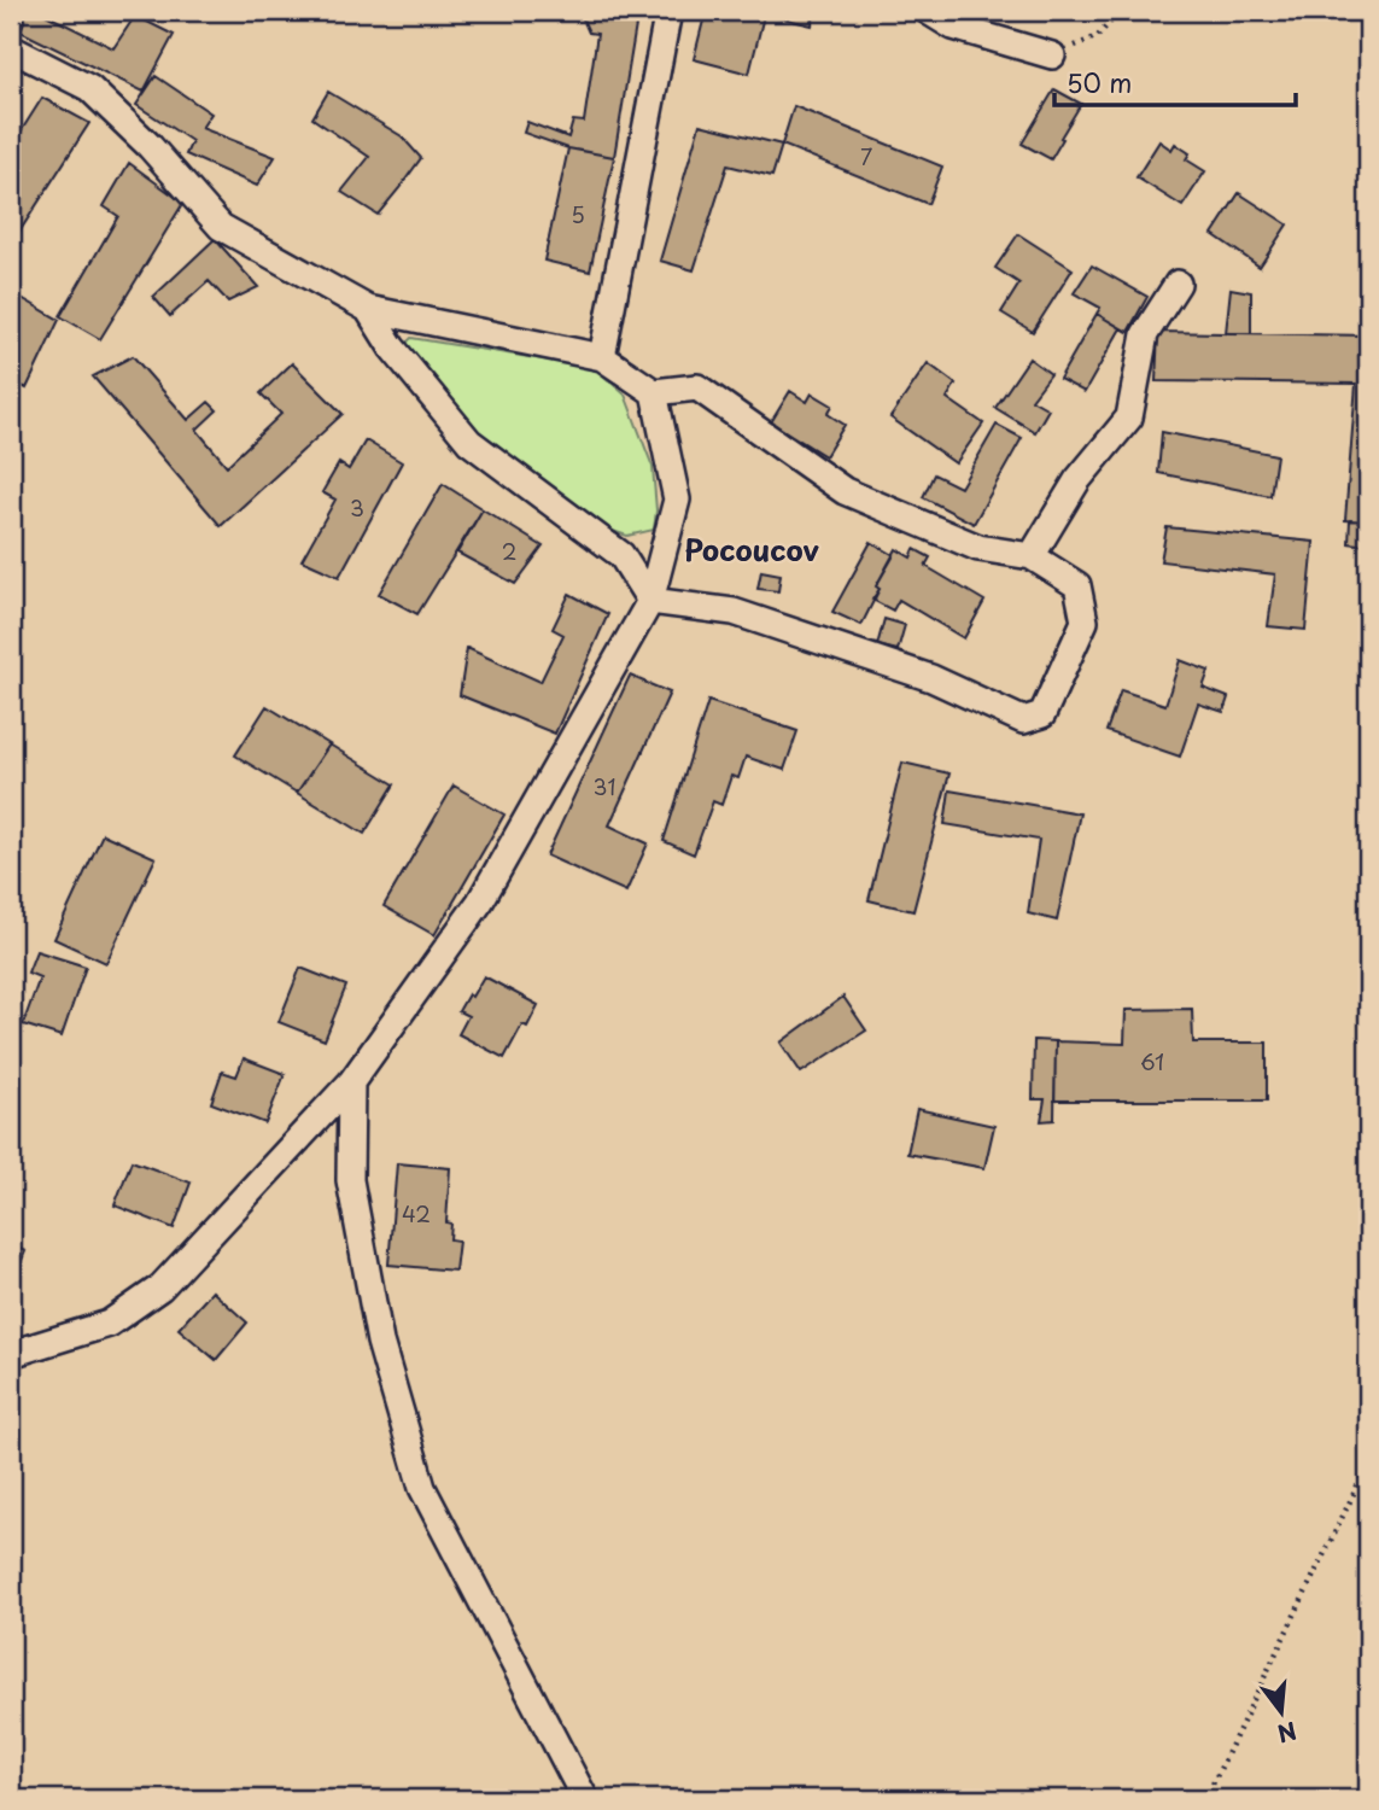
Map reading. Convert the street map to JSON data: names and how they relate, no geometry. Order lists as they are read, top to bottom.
{
  "districts": ["Pocoucov"],
  "house_numbers": [
    "7",
    "5",
    "3",
    "2",
    "31",
    "61",
    "42"
  ],
  "scale_bar": "50 m",
  "north": "bottom"
}
